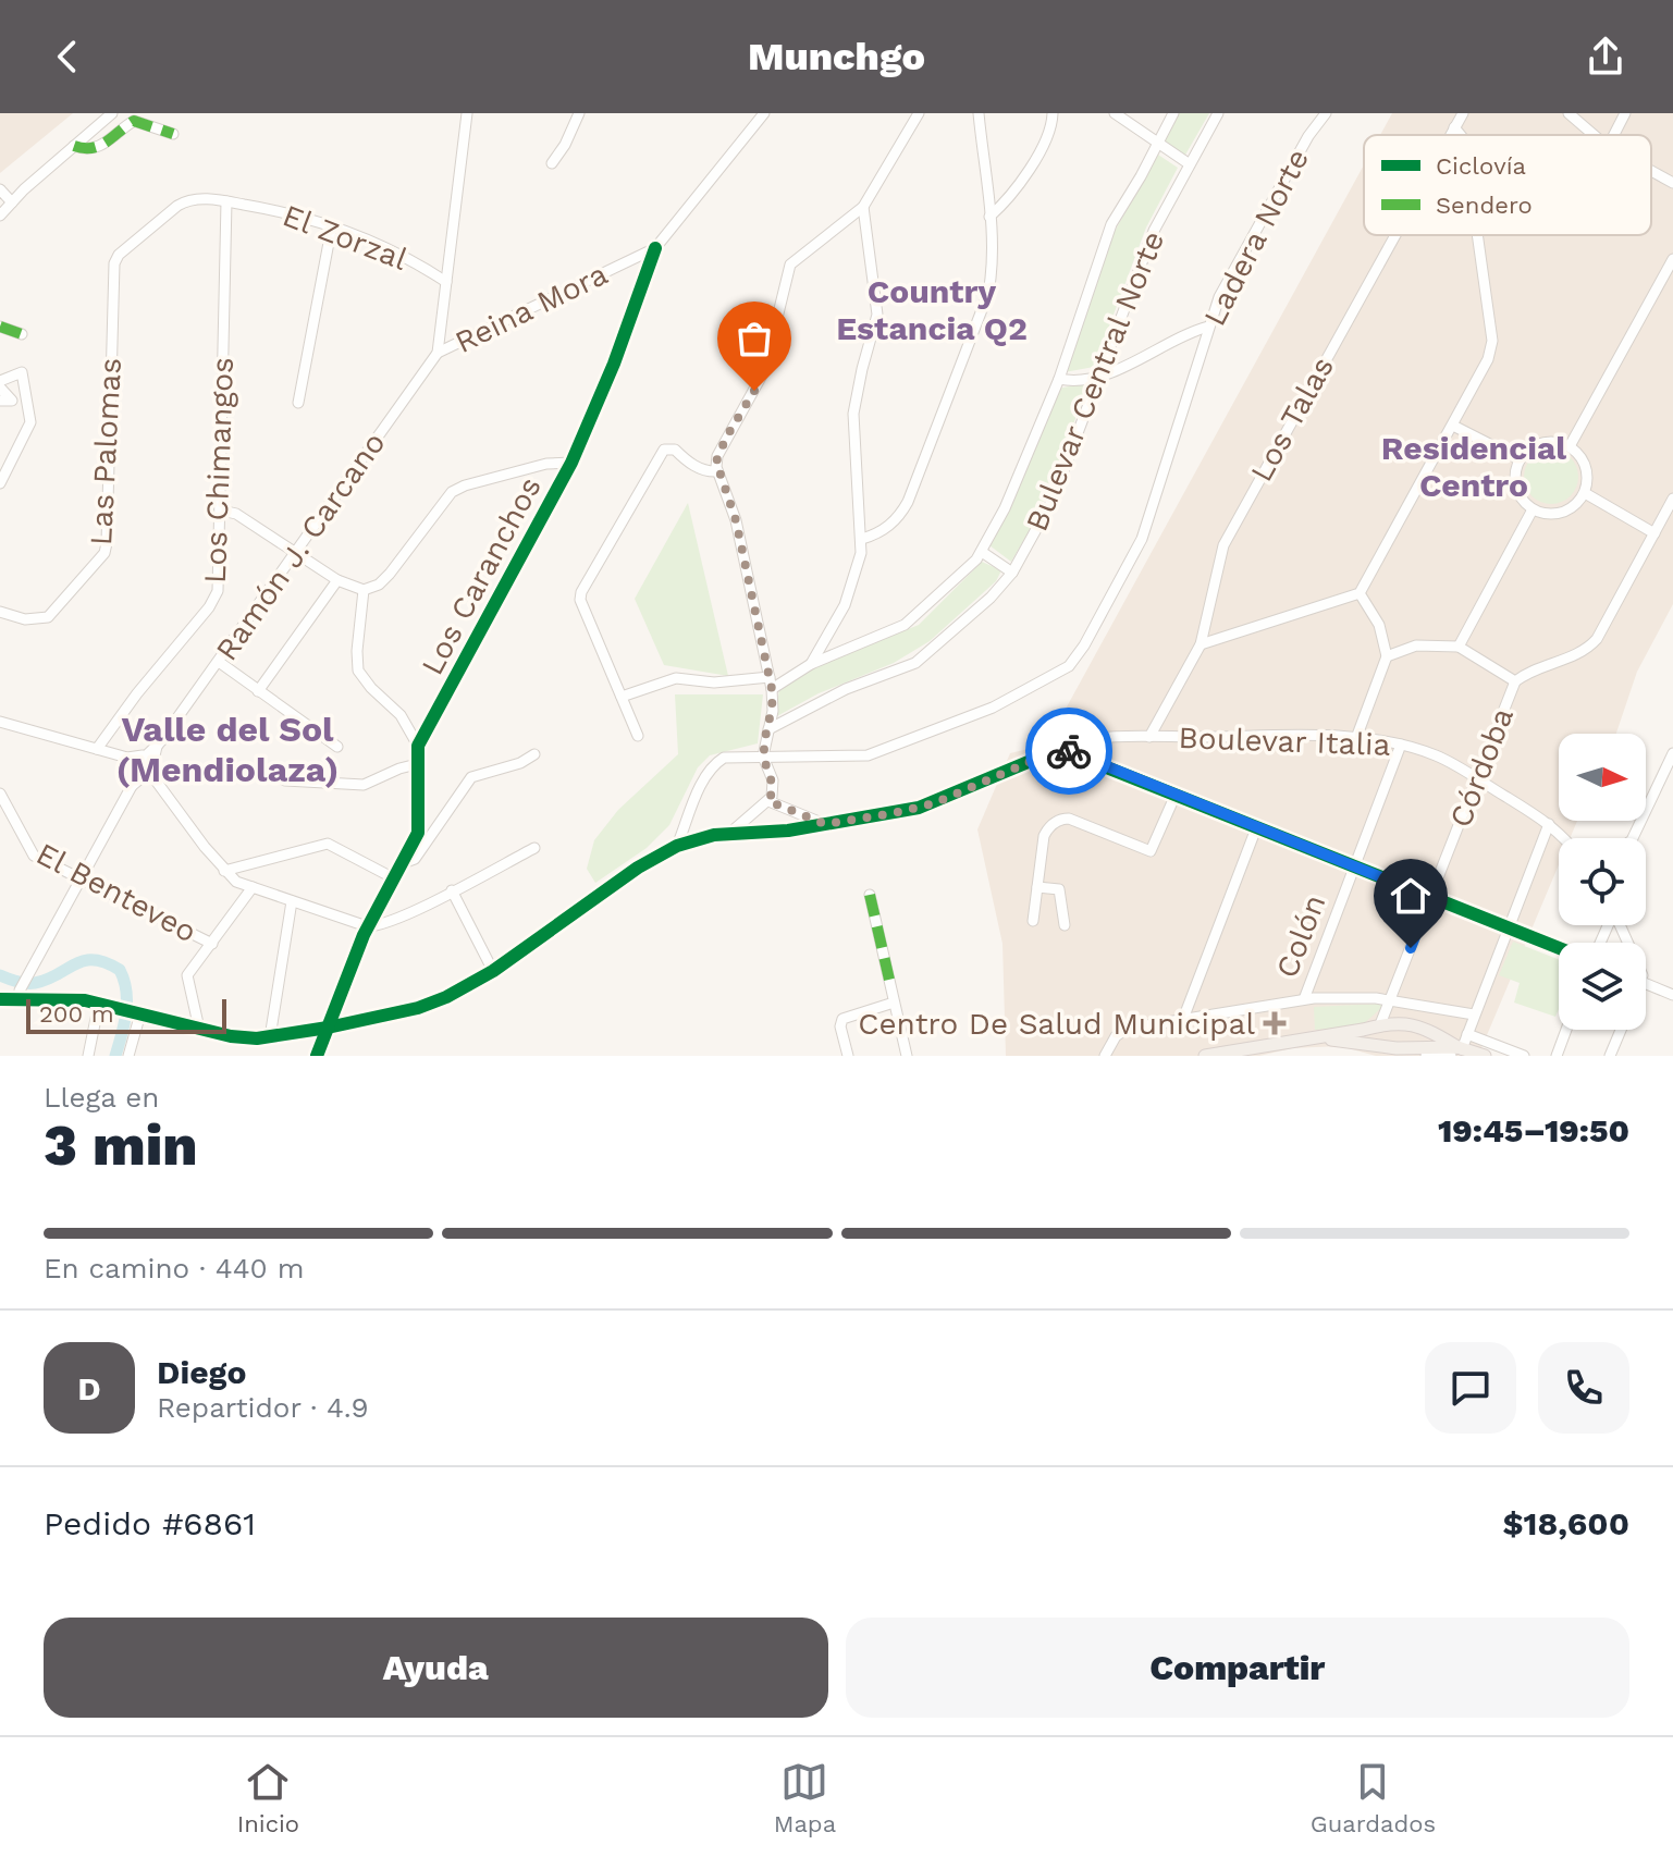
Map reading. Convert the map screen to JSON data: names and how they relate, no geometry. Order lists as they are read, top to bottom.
{
  "streets": {
    "street": [
      "El Zorzal",
      "Ladera Norte",
      "Reina Mora",
      "Bulevar Central Norte",
      "Los Talas",
      "Las Palomas",
      "Los Chimangos",
      "Ramón J. Carcano",
      "Los Caranchos",
      "Boulevar Italia",
      "Córdoba",
      "El Benteveo",
      "Colón"
    ]
  },
  "crossings": [
    ["El Zorzal", "Las Palomas"],
    ["El Zorzal", "Los Chimangos"],
    ["Ladera Norte", "Boulevar Italia"],
    ["Reina Mora", "Ramón J. Carcano"],
    ["Reina Mora", "Los Caranchos"],
    ["Los Talas", "Boulevar Italia"],
    ["Ramón J. Carcano", "Boulevar Italia"],
    ["Ramón J. Carcano", "El Benteveo"],
    ["Los Caranchos", "Boulevar Italia"],
    ["Boulevar Italia", "Córdoba"],
    ["Boulevar Italia", "Colón"]
  ],
  "districts": ["Country Estancia Q2", "Residencial Centro", "Valle del Sol (Mendiolaza)"],
  "places": {
    "health": ["Centro De Salud Municipal"]
  },
  "legend": ["Ciclovía", "Sendero"],
  "scale_bar": "200 m",
  "north": "right",
  "page": {
    "header": "Munchgo",
    "scale": "200 m",
    "heading": ["3 min", "Llega en", "19:45–19:50"],
    "panel": [
      "Diego",
      "Repartidor · 4.9",
      "Pedido #6861",
      "$18,600"
    ],
    "bar": "En camino · 440 m",
    "round": "D",
    "buttons": ["Ayuda", "Compartir"],
    "tabs": ["Inicio", "Mapa", "Guardados"]
  }
}
